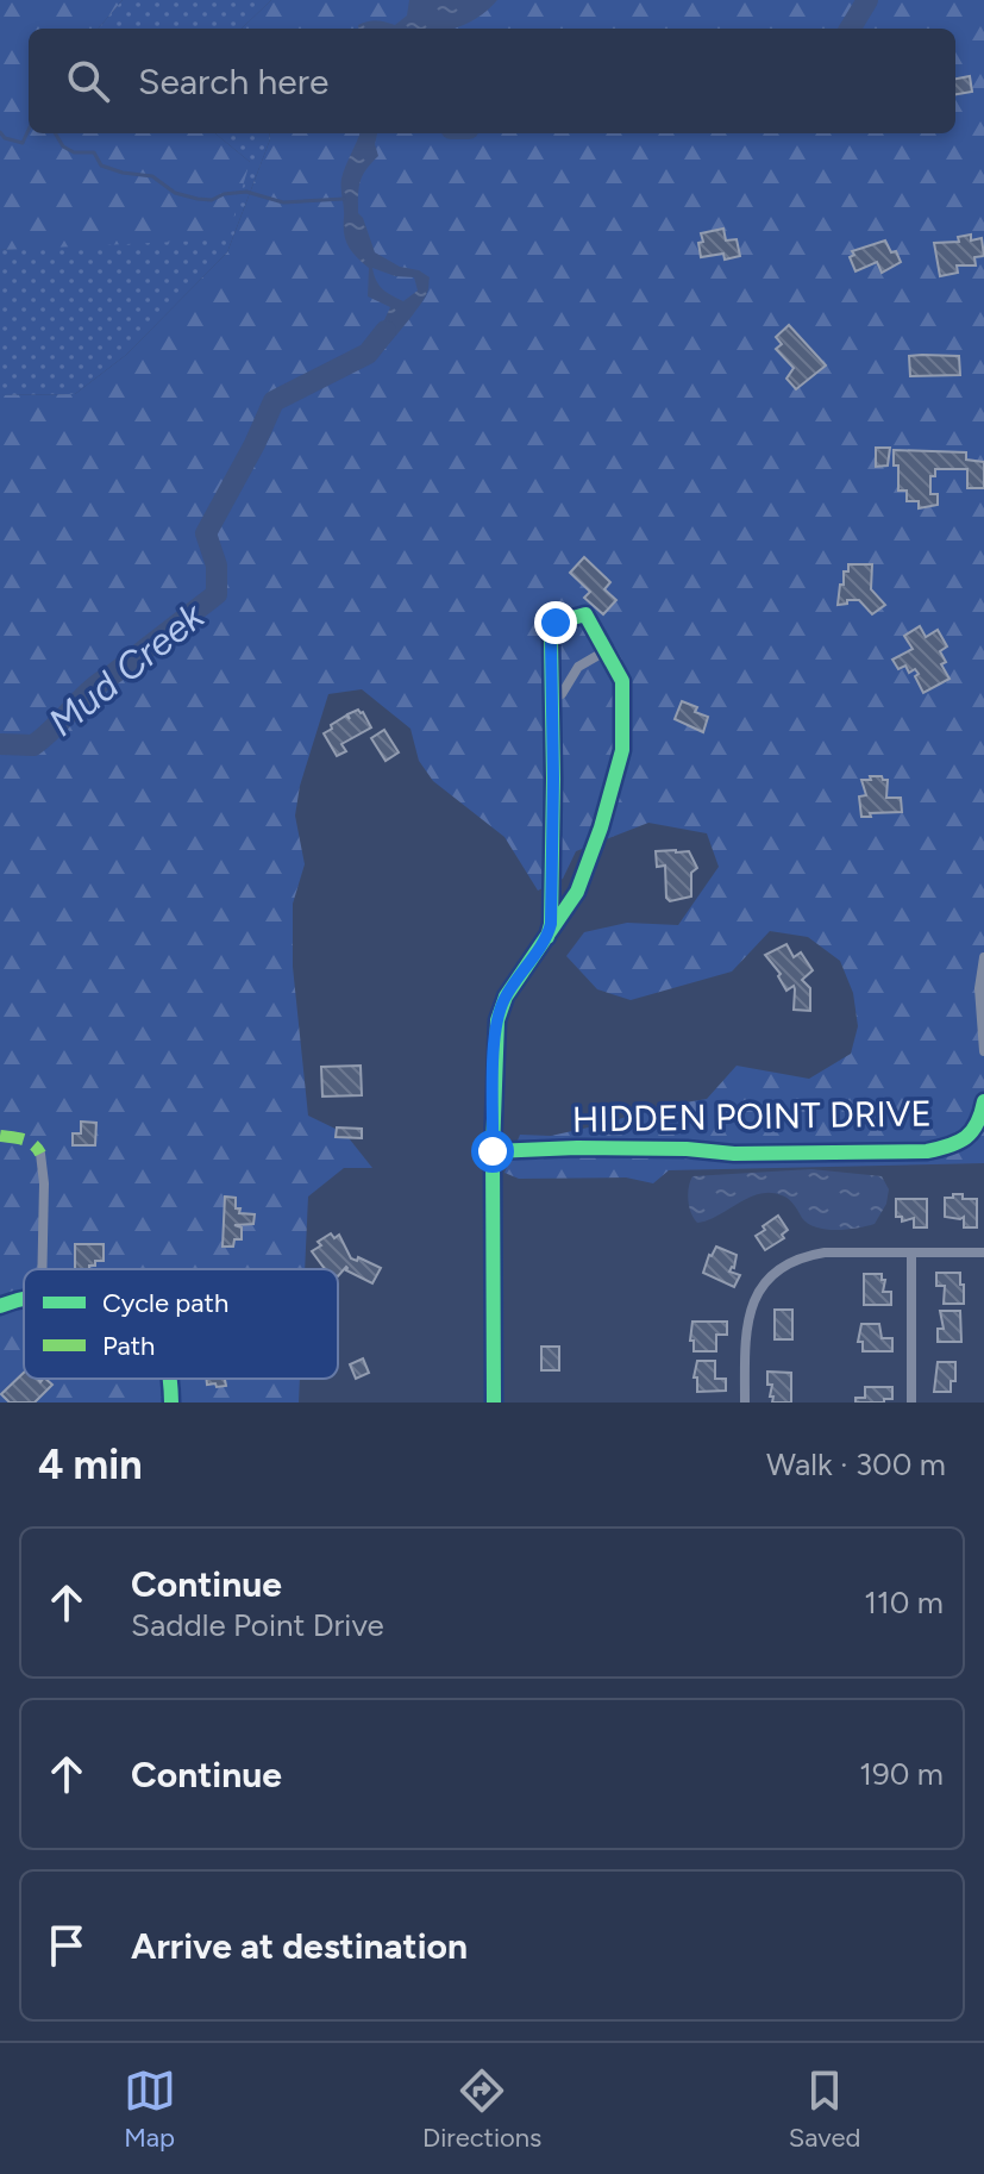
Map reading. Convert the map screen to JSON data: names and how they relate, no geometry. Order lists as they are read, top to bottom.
{
  "streets": {
    "street": ["HIDDEN POINT DRIVE"]
  },
  "water": ["Mud Creek"],
  "legend": ["Cycle path", "Path"],
  "page": {
    "search": "Search here",
    "heading": ["4 min", "Walk · 300 m"],
    "list": [
      ["Continue", "Saddle Point Drive", "110 m"],
      ["Continue", "190 m"],
      "Arrive at destination"
    ],
    "nav": ["Map", "Directions", "Saved"]
  }
}
